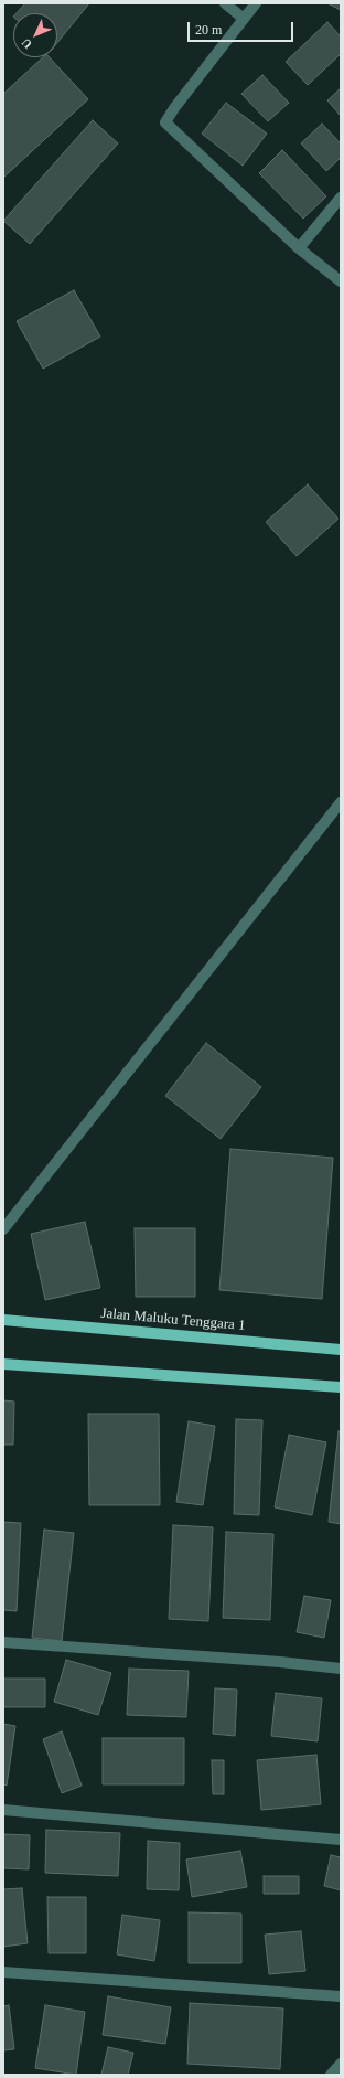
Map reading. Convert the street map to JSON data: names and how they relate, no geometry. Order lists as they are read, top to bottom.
{
  "streets": {
    "main road": ["Jalan Maluku Tenggara 1"]
  },
  "scale_bar": "20 m",
  "north": "bottom left"
}
